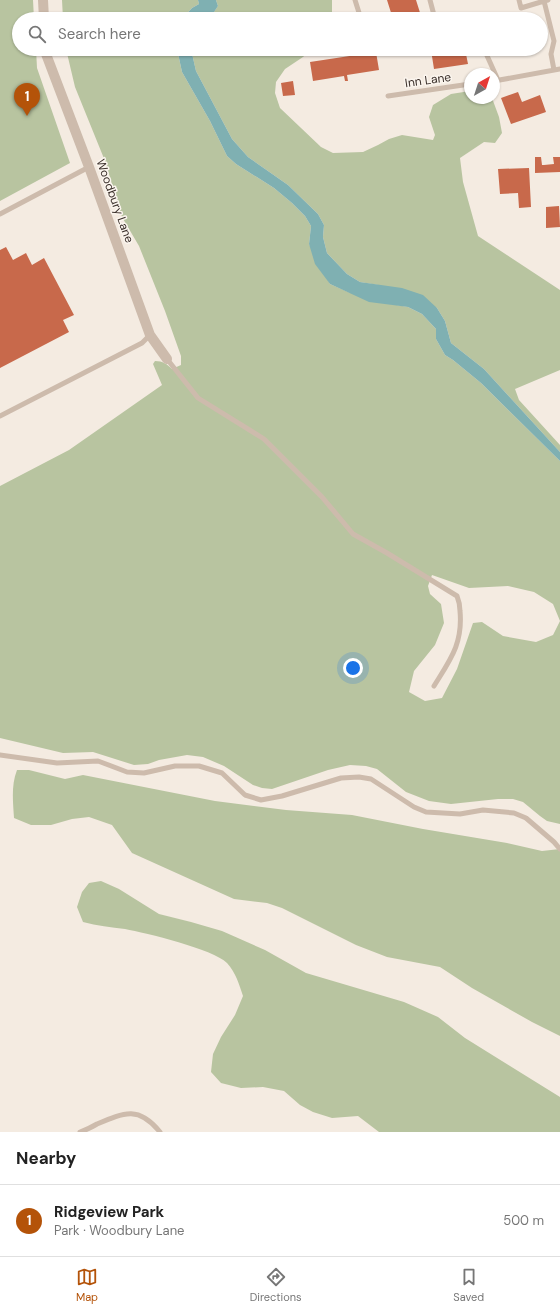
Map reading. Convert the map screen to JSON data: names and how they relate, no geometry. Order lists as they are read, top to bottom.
{
  "streets": {
    "street": ["Woodbury Lane"],
    "lane": ["Inn Lane"]
  },
  "north": "top right",
  "page": {
    "search": "Search here",
    "pins": "1",
    "heading": "Nearby",
    "list": [
      {
        "mark": "1",
        "name": "Ridgeview Park",
        "note": "Park · Woodbury Lane",
        "value": "500 m"
      }
    ],
    "nav": ["Map", "Directions", "Saved"]
  }
}
